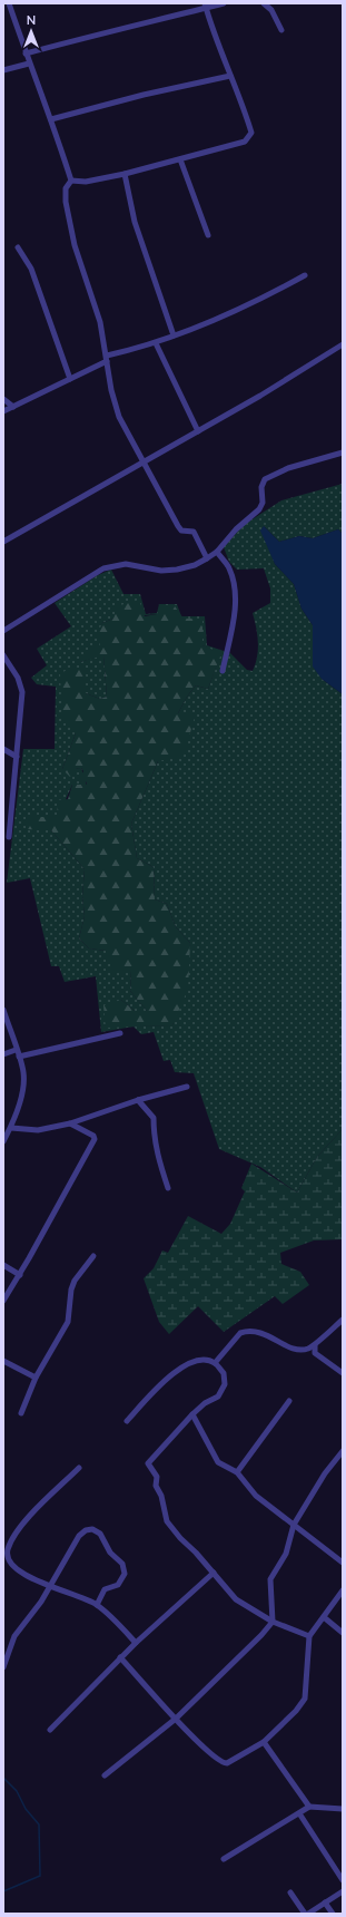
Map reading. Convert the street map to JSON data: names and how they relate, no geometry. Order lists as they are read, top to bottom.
{
  "north": "top"
}
